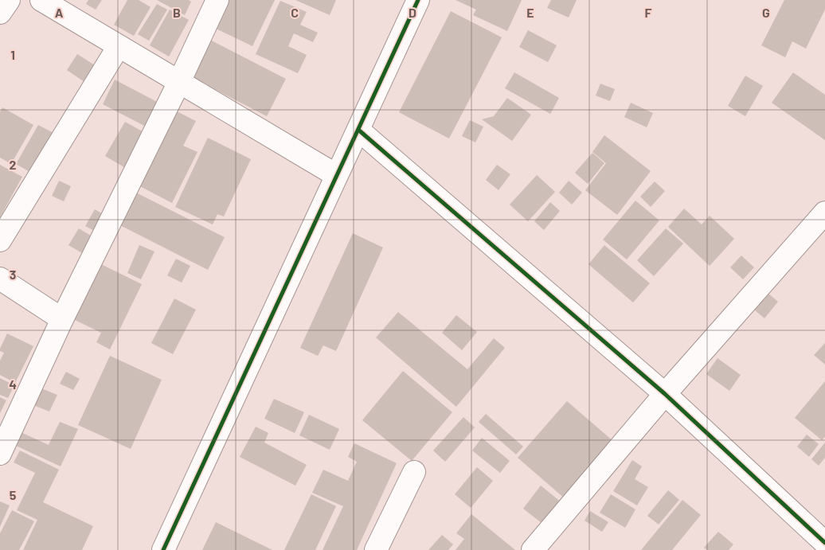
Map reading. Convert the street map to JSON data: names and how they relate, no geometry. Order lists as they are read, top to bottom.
{
  "grid": {
    "columns": [
      "A",
      "B",
      "C",
      "D",
      "E",
      "F",
      "G"
    ],
    "rows": [
      "1",
      "2",
      "3",
      "4",
      "5"
    ]
  }
}
